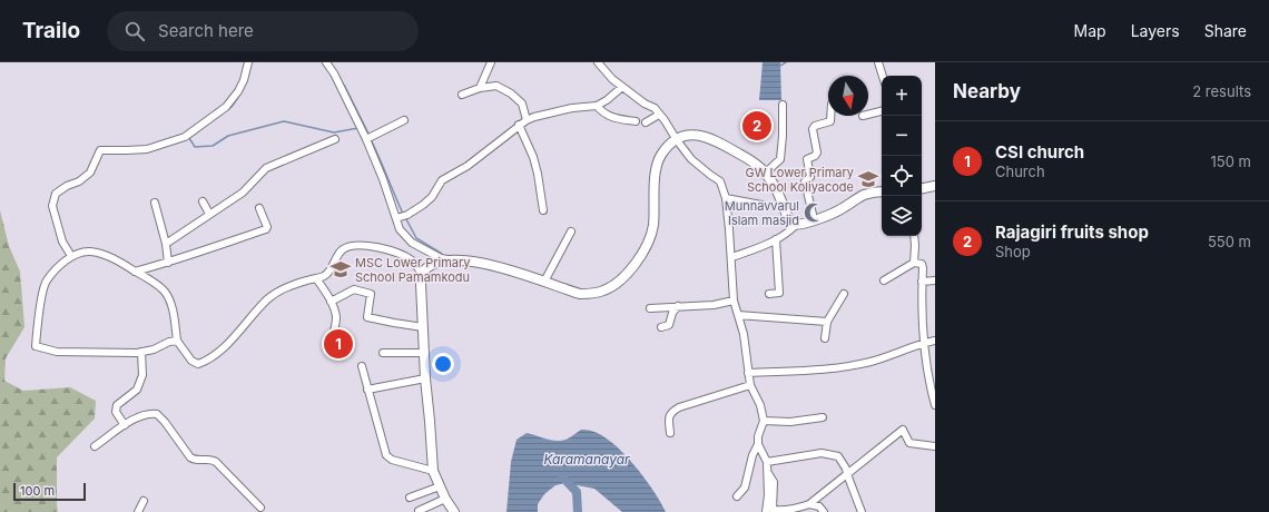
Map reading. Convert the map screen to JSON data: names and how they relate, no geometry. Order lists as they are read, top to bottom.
{
  "water": ["Karamanayar"],
  "places": {
    "school or university": ["GW Lower Primary School Koliyacode", "MSC Lower Primary School Pamamkodu"],
    "mosque": ["Munnavvarul Islam masjid"]
  },
  "scale_bar": "100 m",
  "north": "bottom",
  "page": {
    "header": "Trailo",
    "search": "Search here",
    "nav": ["Map", "Layers", "Share"],
    "heading": ["Nearby", "2 results"],
    "map_buttons": ["+", "−"],
    "pins": ["2", "1"],
    "list": [
      {
        "mark": "1",
        "name": "CSI church",
        "note": "Church",
        "value": "150 m"
      },
      {
        "mark": "2",
        "name": "Rajagiri fruits shop",
        "note": "Shop",
        "value": "550 m"
      }
    ],
    "scale": "100 m"
  }
}
